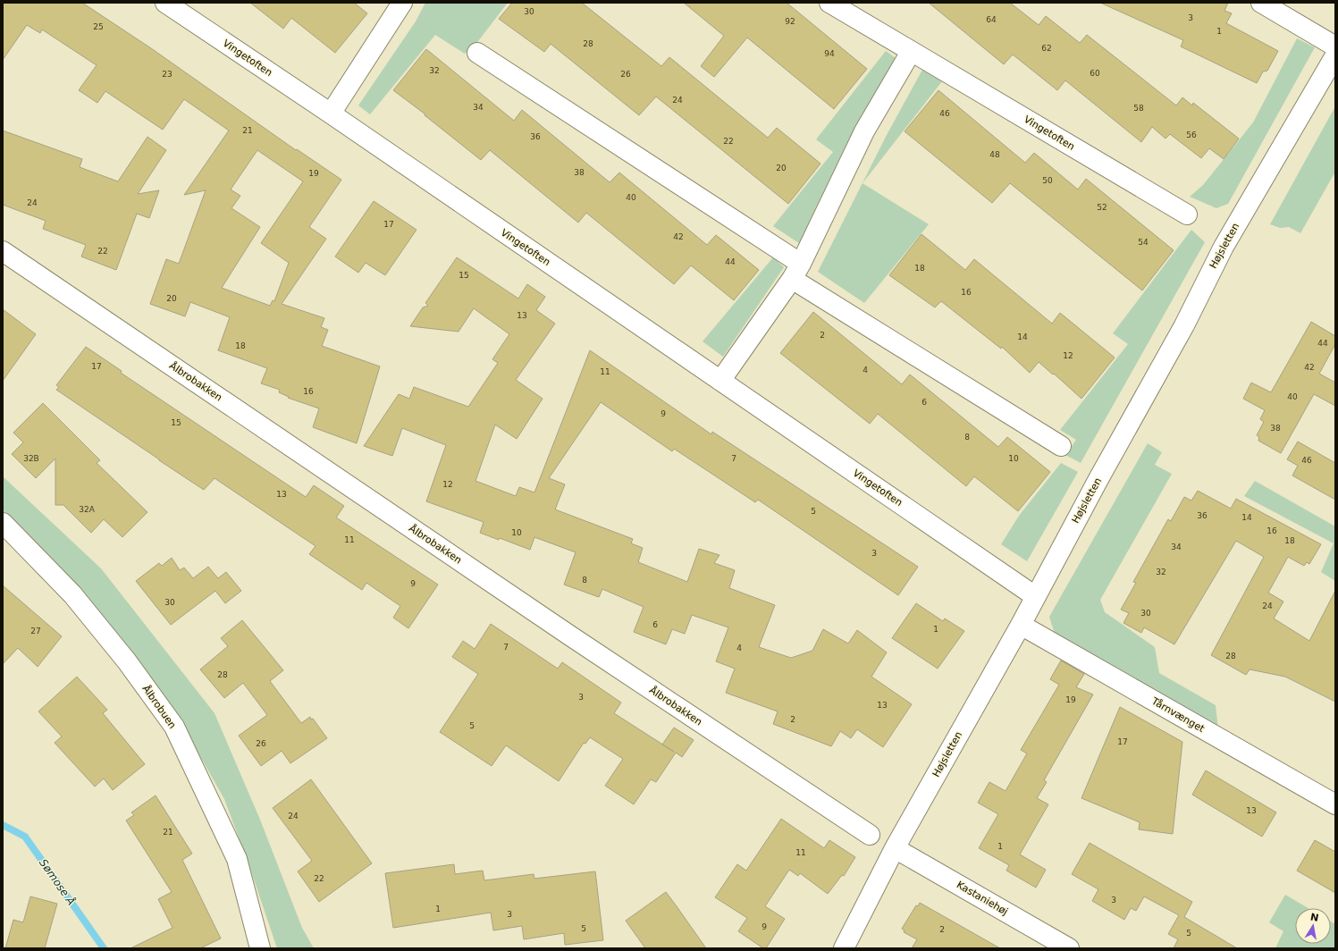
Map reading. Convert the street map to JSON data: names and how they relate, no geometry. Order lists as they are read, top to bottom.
{
  "streets": {
    "street": [
      "Vingetoften",
      "Højsletten",
      "Ålbrobakken",
      "Ålbrobuen",
      "Tårnvænget",
      "Kastaniehøj"
    ]
  },
  "crossings": [
    ["Vingetoften", "Højsletten"],
    ["Højsletten", "Tårnvænget"],
    ["Højsletten", "Kastaniehøj"]
  ],
  "water": ["Sømose Å"],
  "house_numbers": [
    "30",
    "3",
    "64",
    "92",
    "25",
    "1",
    "28",
    "62",
    "94",
    "32",
    "60",
    "23",
    "26",
    "24",
    "34",
    "58",
    "46",
    "21",
    "56",
    "36",
    "22",
    "48",
    "20",
    "38",
    "19",
    "50",
    "40",
    "24",
    "52",
    "17",
    "42",
    "54",
    "22",
    "44",
    "18",
    "15",
    "16",
    "20",
    "13",
    "2",
    "14",
    "44",
    "18",
    "12",
    "17",
    "42",
    "4",
    "11",
    "16",
    "40",
    "6",
    "9",
    "15",
    "38",
    "8",
    "32B",
    "7",
    "10",
    "46",
    "12",
    "13",
    "32A",
    "5",
    "36",
    "14",
    "16",
    "10",
    "11",
    "18",
    "34",
    "3",
    "32",
    "8",
    "9",
    "30",
    "24",
    "30",
    "6",
    "1",
    "27",
    "7",
    "4",
    "28",
    "28",
    "3",
    "19",
    "13",
    "2",
    "5",
    "17",
    "26",
    "13",
    "24",
    "21",
    "1",
    "11",
    "22",
    "3",
    "1",
    "3",
    "9",
    "5",
    "2",
    "5"
  ],
  "north": "top"
}
